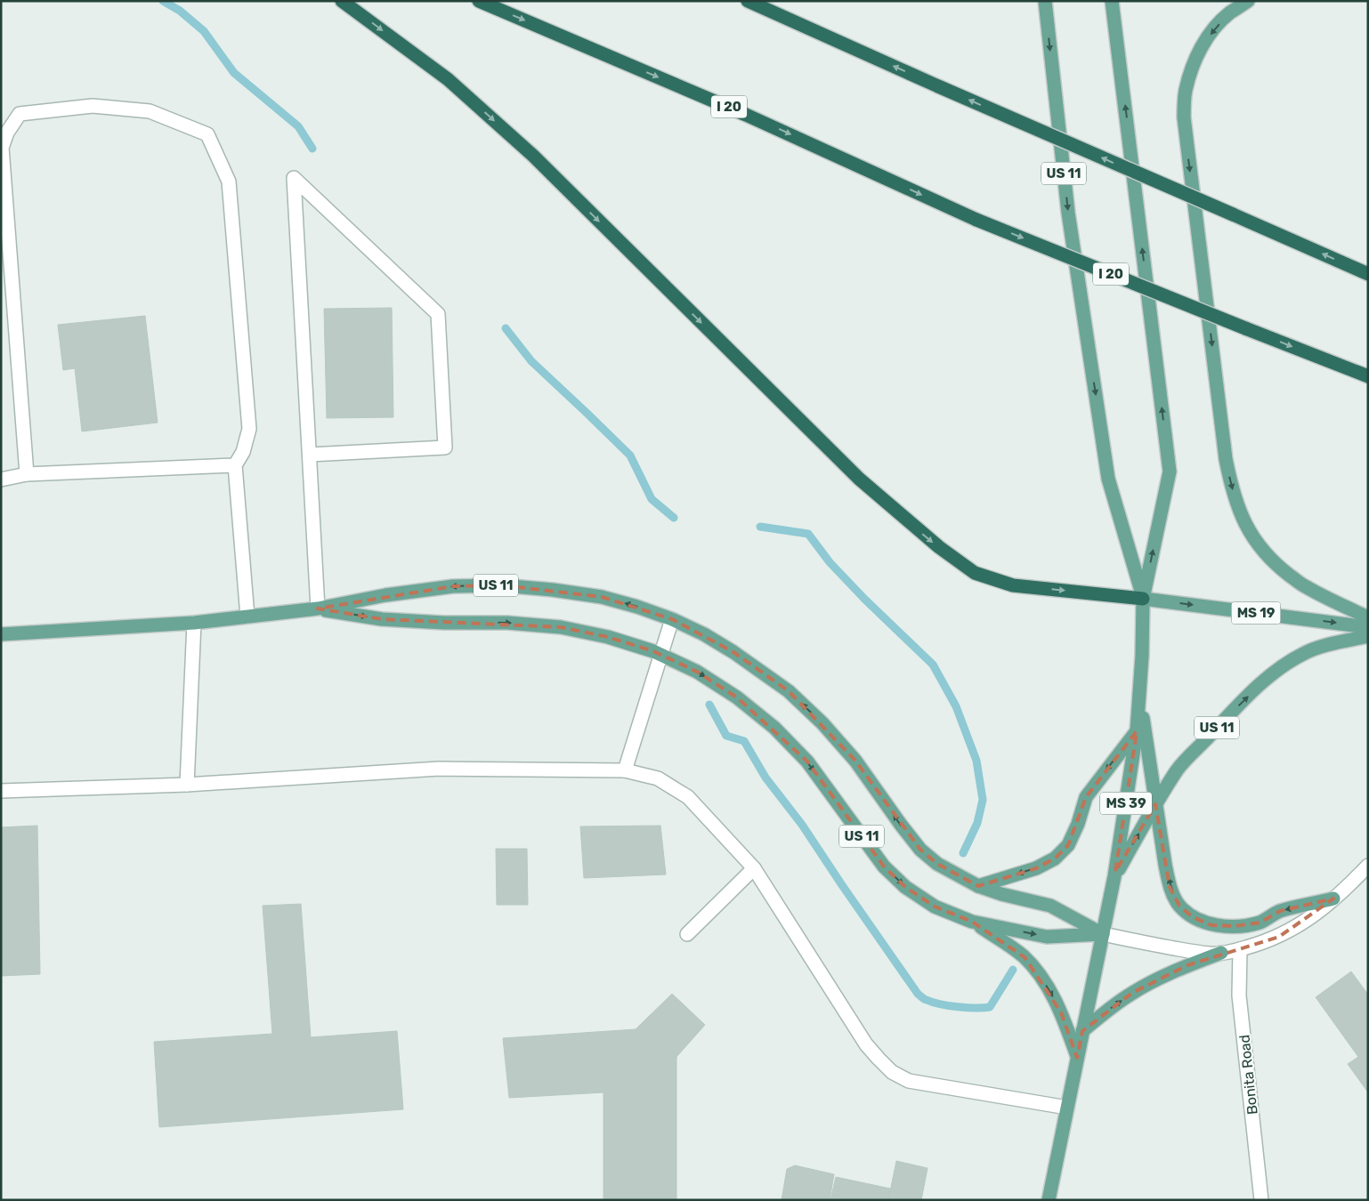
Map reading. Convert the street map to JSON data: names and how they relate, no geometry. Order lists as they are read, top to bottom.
{
  "streets": {
    "highway": ["I 20"],
    "main road": ["US 11", "MS 19", "MS 39"],
    "street": ["Bonita Road"]
  },
  "crossings": [
    ["US 11", "MS 19"],
    ["US 11", "MS 39"]
  ]
}
